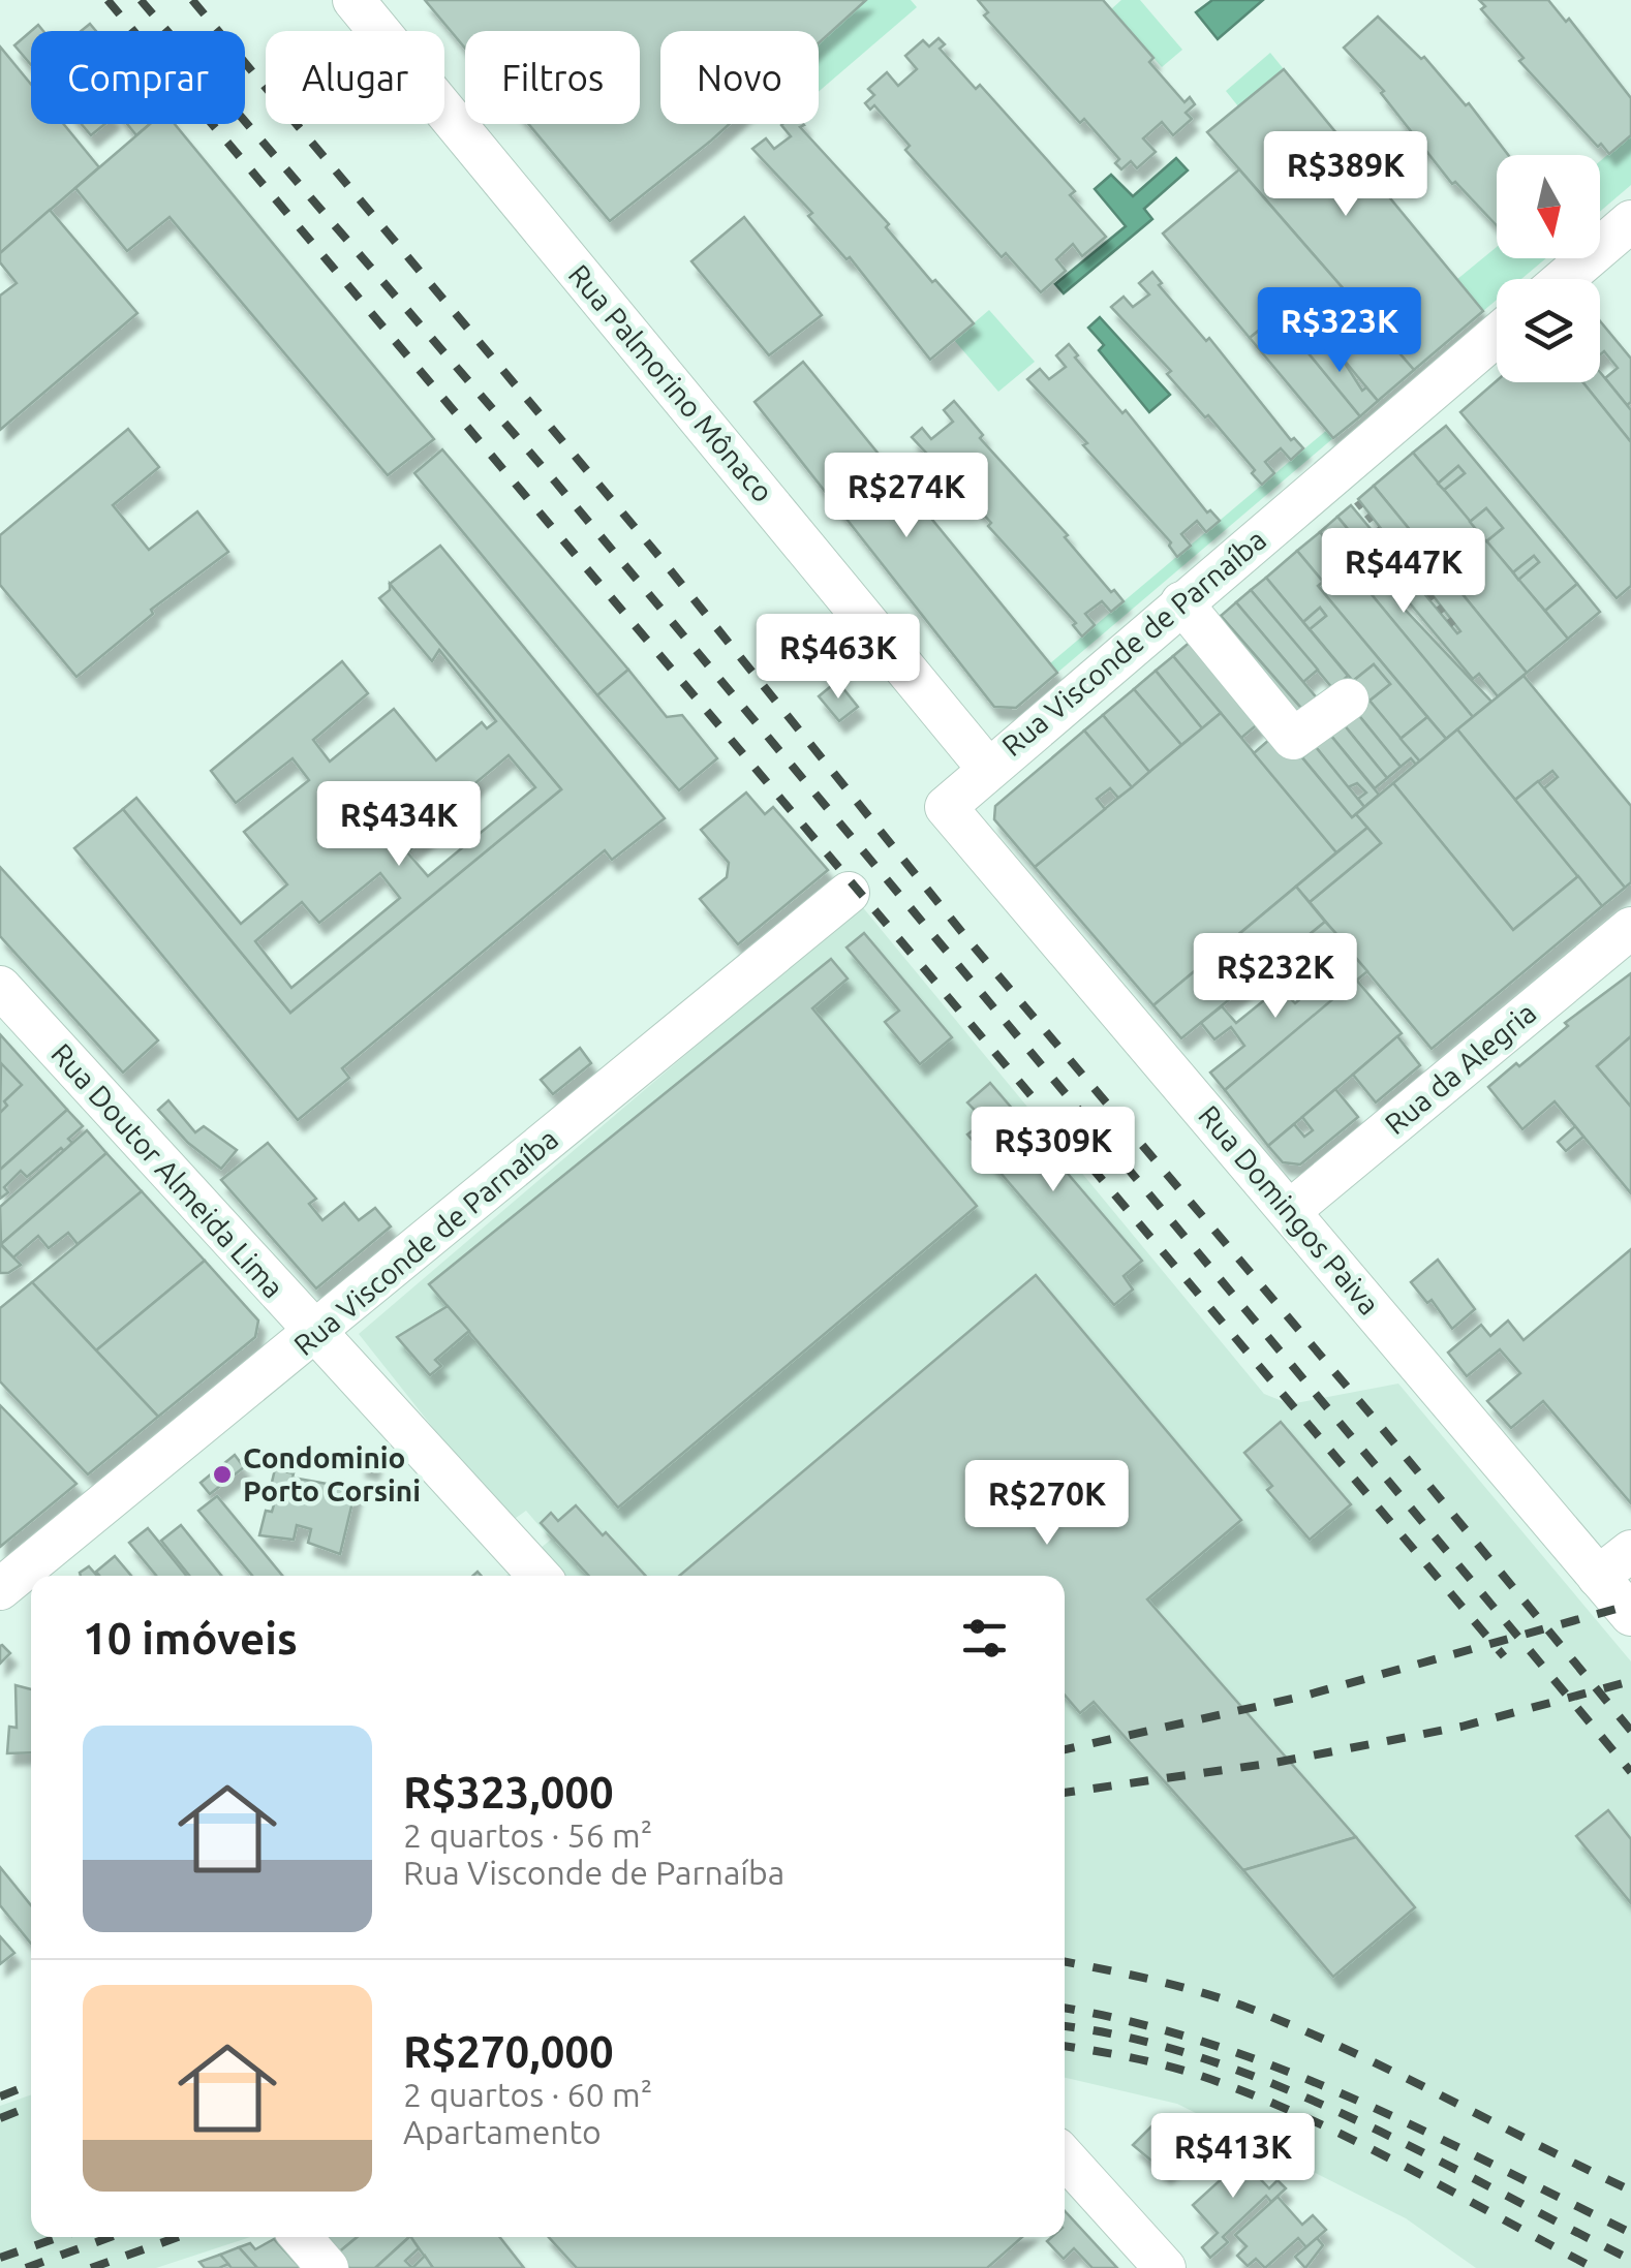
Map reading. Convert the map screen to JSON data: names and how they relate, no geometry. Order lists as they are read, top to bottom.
{
  "streets": {
    "street": [
      "Rua Palmorino Mônaco",
      "Rua Visconde de Parnaíba",
      "Rua da Alegria",
      "Rua Doutor Almeida Lima",
      "Rua Domingos Paiva"
    ]
  },
  "crossings": [
    ["Rua Palmorino Mônaco", "Rua Visconde de Parnaíba"],
    ["Rua Visconde de Parnaíba", "Rua Doutor Almeida Lima"],
    ["Rua Visconde de Parnaíba", "Rua Domingos Paiva"],
    ["Rua da Alegria", "Rua Domingos Paiva"]
  ],
  "places": ["Condominio Porto Corsini"],
  "north": "bottom",
  "page": {
    "chip": [
      "Comprar",
      "Alugar",
      "Filtros",
      "Novo"
    ],
    "price": [
      "R$389K",
      "R$323K",
      "R$274K",
      "R$447K",
      "R$463K",
      "R$434K",
      "R$232K",
      "R$309K",
      "R$270K",
      "R$413K"
    ],
    "heading": "10 imóveis",
    "list": [
      {
        "name": "R$323,000",
        "note": "2 quartos · 56 m² · Rua Visconde de Parnaíba"
      },
      {
        "name": "R$270,000",
        "note": "2 quartos · 60 m² · Apartamento"
      }
    ]
  }
}
